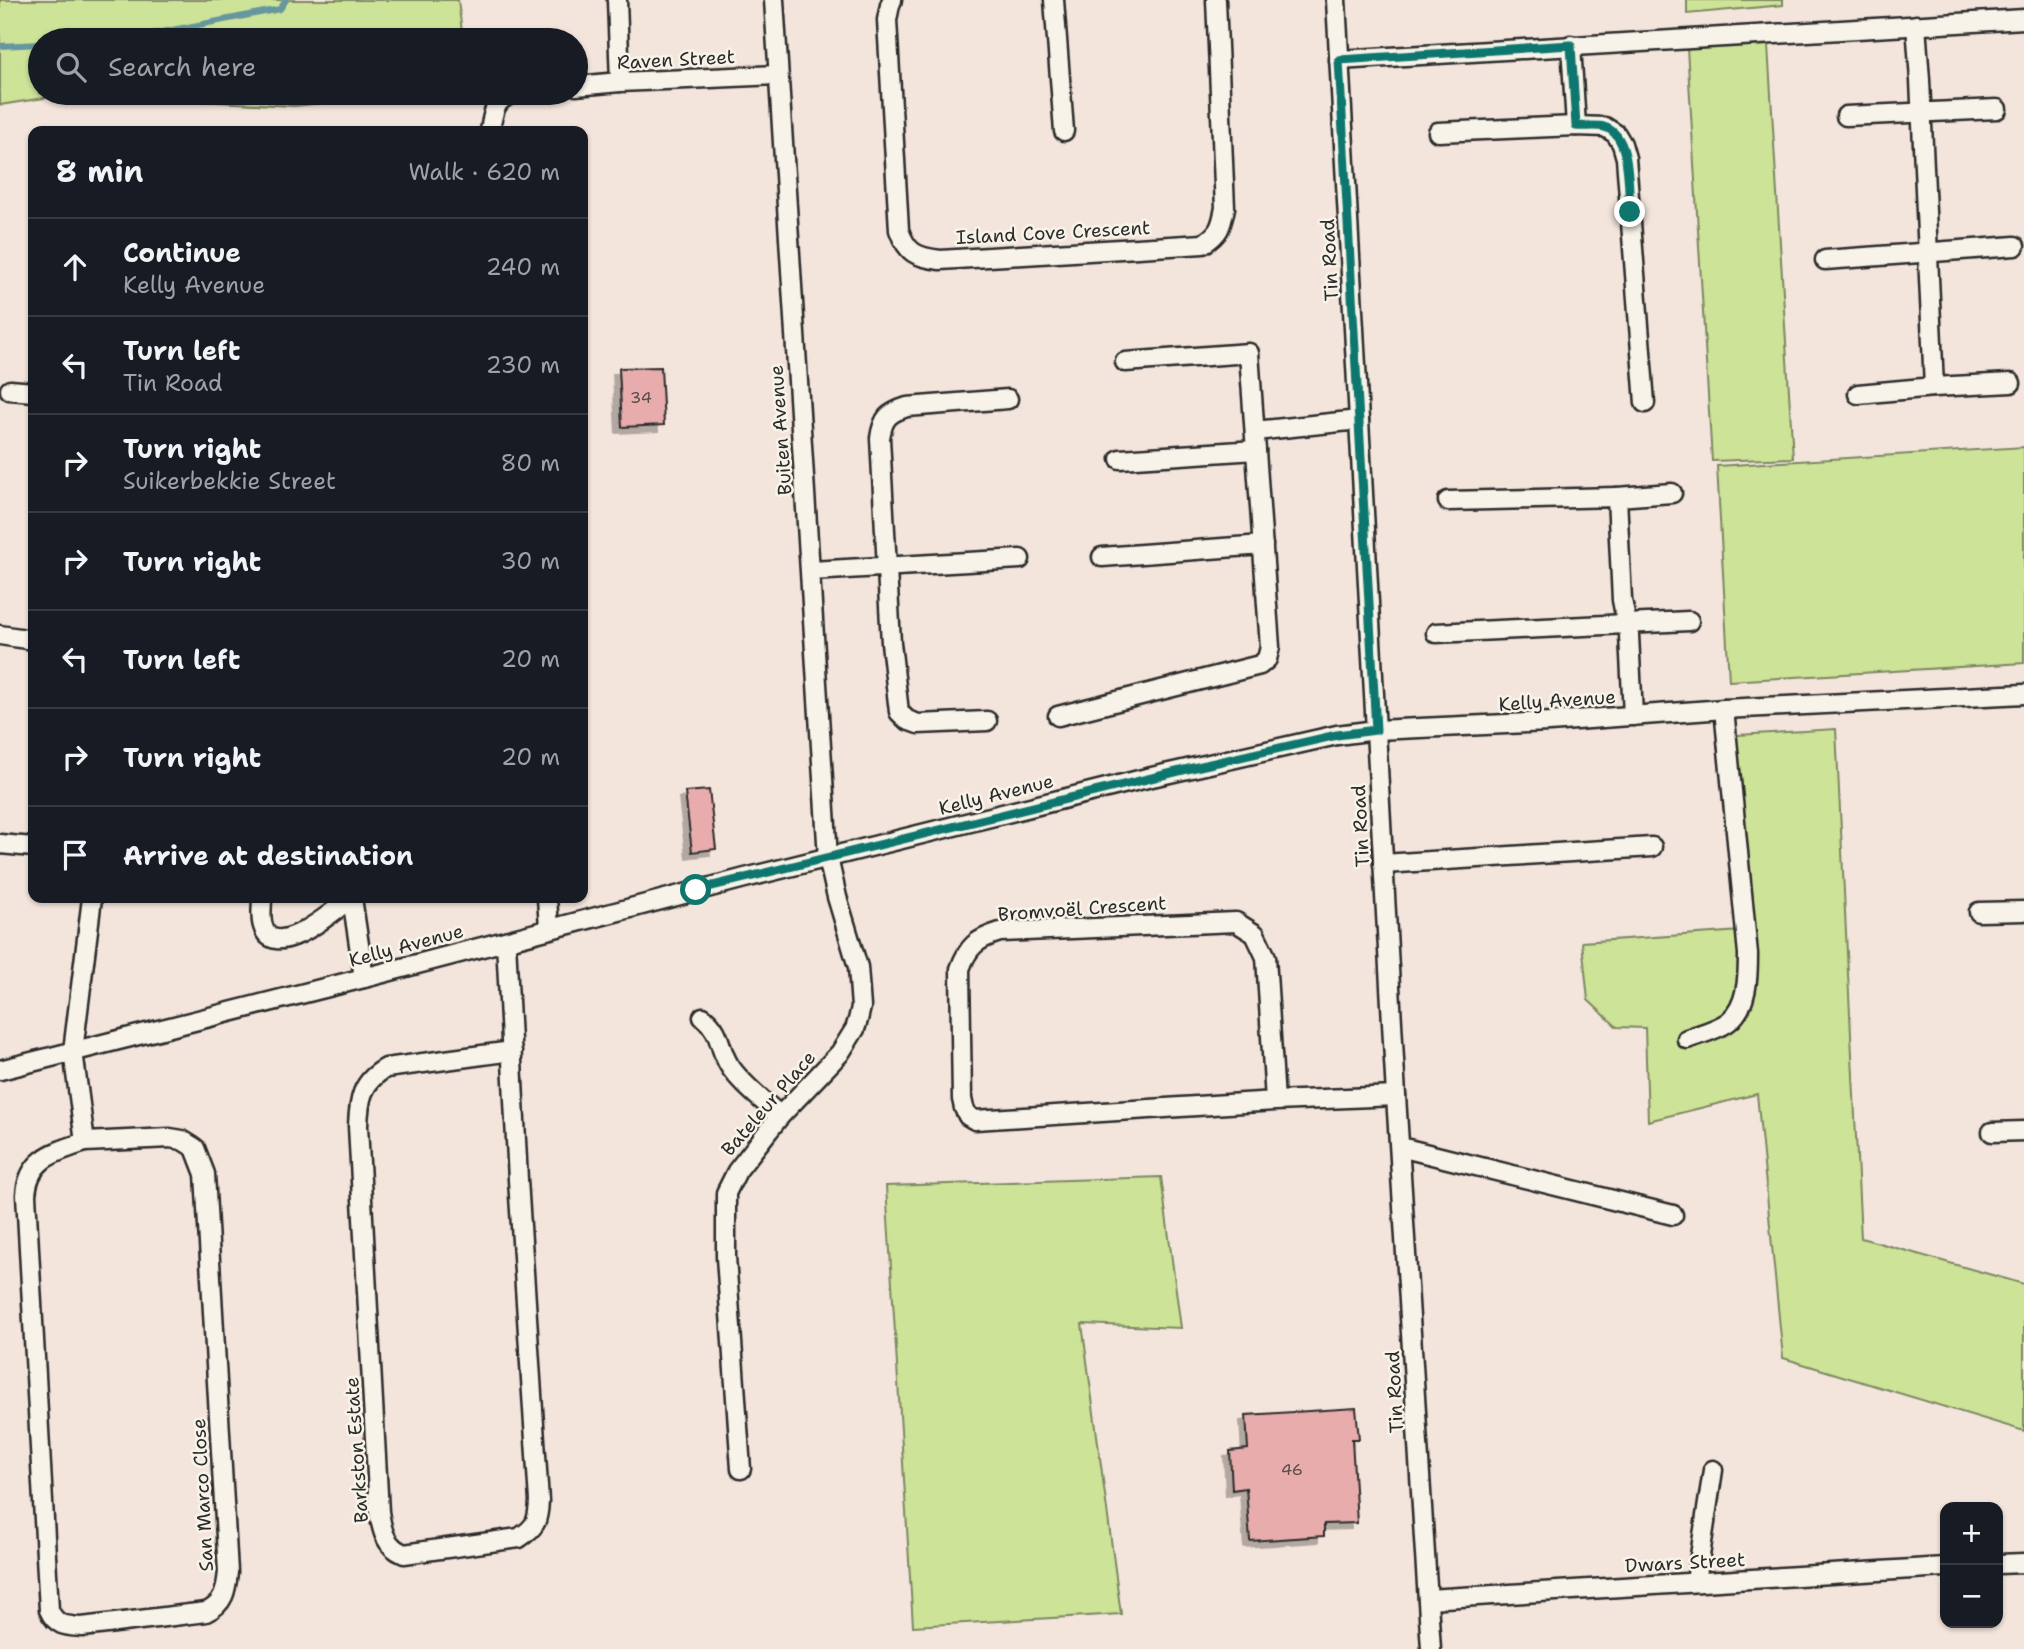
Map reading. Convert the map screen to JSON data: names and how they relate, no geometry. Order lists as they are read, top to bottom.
{
  "streets": {
    "street": [
      "Raven Street",
      "Island Cove Crescent",
      "Tin Road",
      "Buiten Avenue",
      "Kelly Avenue",
      "Bromvoël Crescent",
      "Bateleur Place",
      "Barkston Estate",
      "San Marco Close",
      "Dwars Street"
    ]
  },
  "crossings": [
    ["Raven Street", "Buiten Avenue"],
    ["Tin Road", "Kelly Avenue"],
    ["Tin Road", "Bromvoël Crescent"],
    ["Tin Road", "Dwars Street"],
    ["Buiten Avenue", "Kelly Avenue"],
    ["Buiten Avenue", "Bateleur Place"],
    ["Kelly Avenue", "Bateleur Place"],
    ["Kelly Avenue", "Barkston Estate"]
  ],
  "house_numbers": ["34", "46"],
  "page": {
    "search": "Search here",
    "heading": ["8 min", "Walk · 620 m"],
    "list": [
      ["Continue", "Kelly Avenue", "240 m"],
      ["Turn left", "Tin Road", "230 m"],
      ["Turn right", "Suikerbekkie Street", "80 m"],
      ["Turn right", "30 m"],
      ["Turn left", "20 m"],
      ["Turn right", "20 m"],
      "Arrive at destination"
    ],
    "map_buttons": ["+", "−"]
  }
}
